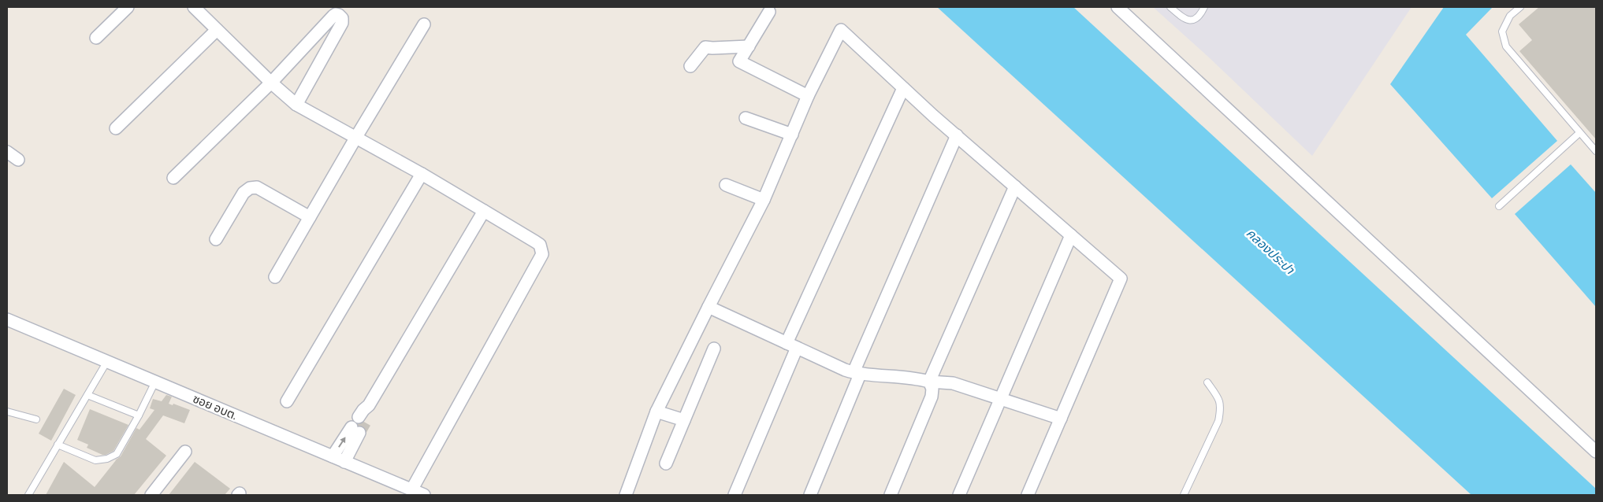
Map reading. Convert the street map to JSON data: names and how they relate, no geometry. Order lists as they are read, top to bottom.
{
  "streets": {
    "street": ["ซอย อบต."]
  },
  "water": ["คลองประปา"]
}
